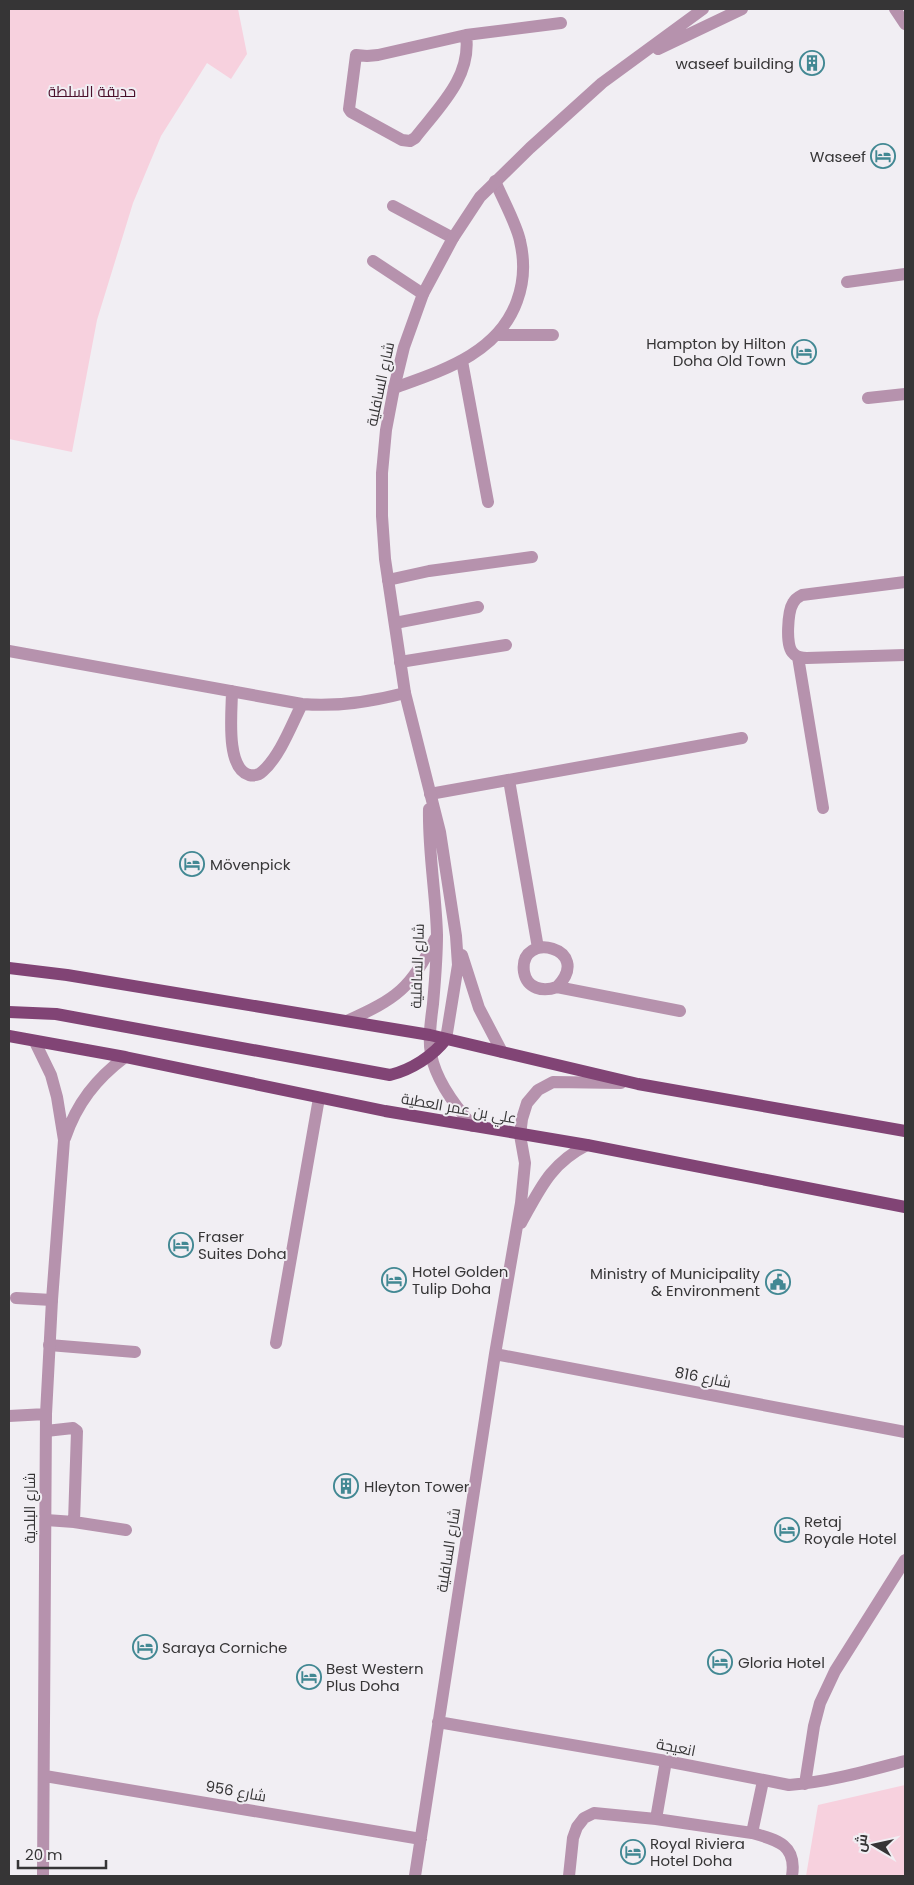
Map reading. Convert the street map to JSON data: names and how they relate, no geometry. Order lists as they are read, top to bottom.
{
  "streets": {
    "main road": ["علي بن عمر العطية"],
    "street": [
      "شارع السافلية",
      "شارع 816",
      "شارع البلدية",
      "انعيجة",
      "شارع 956"
    ]
  },
  "crossings": [
    ["شارع السافلية", "علي بن عمر العطية"],
    ["شارع السافلية", "شارع 816"],
    ["شارع السافلية", "انعيجة"],
    ["شارع السافلية", "شارع 956"],
    ["علي بن عمر العطية", "شارع البلدية"],
    ["شارع البلدية", "شارع 956"]
  ],
  "parks": ["حديقة السلطة"],
  "places": {
    "building": ["waseef building", "Hleyton Tower"],
    "hotel": [
      "Waseef",
      "Hampton by Hilton Doha Old Town",
      "Mövenpick",
      "Fraser Suites Doha",
      "Hotel Golden Tulip Doha",
      "Retaj Royale Hotel",
      "Saraya Corniche",
      "Gloria Hotel",
      "Best Western Plus Doha",
      "Royal Riviera Hotel Doha"
    ],
    "public building": ["Ministry of Municipality & Environment"]
  },
  "scale_bar": "20 m",
  "north": "left"
}
